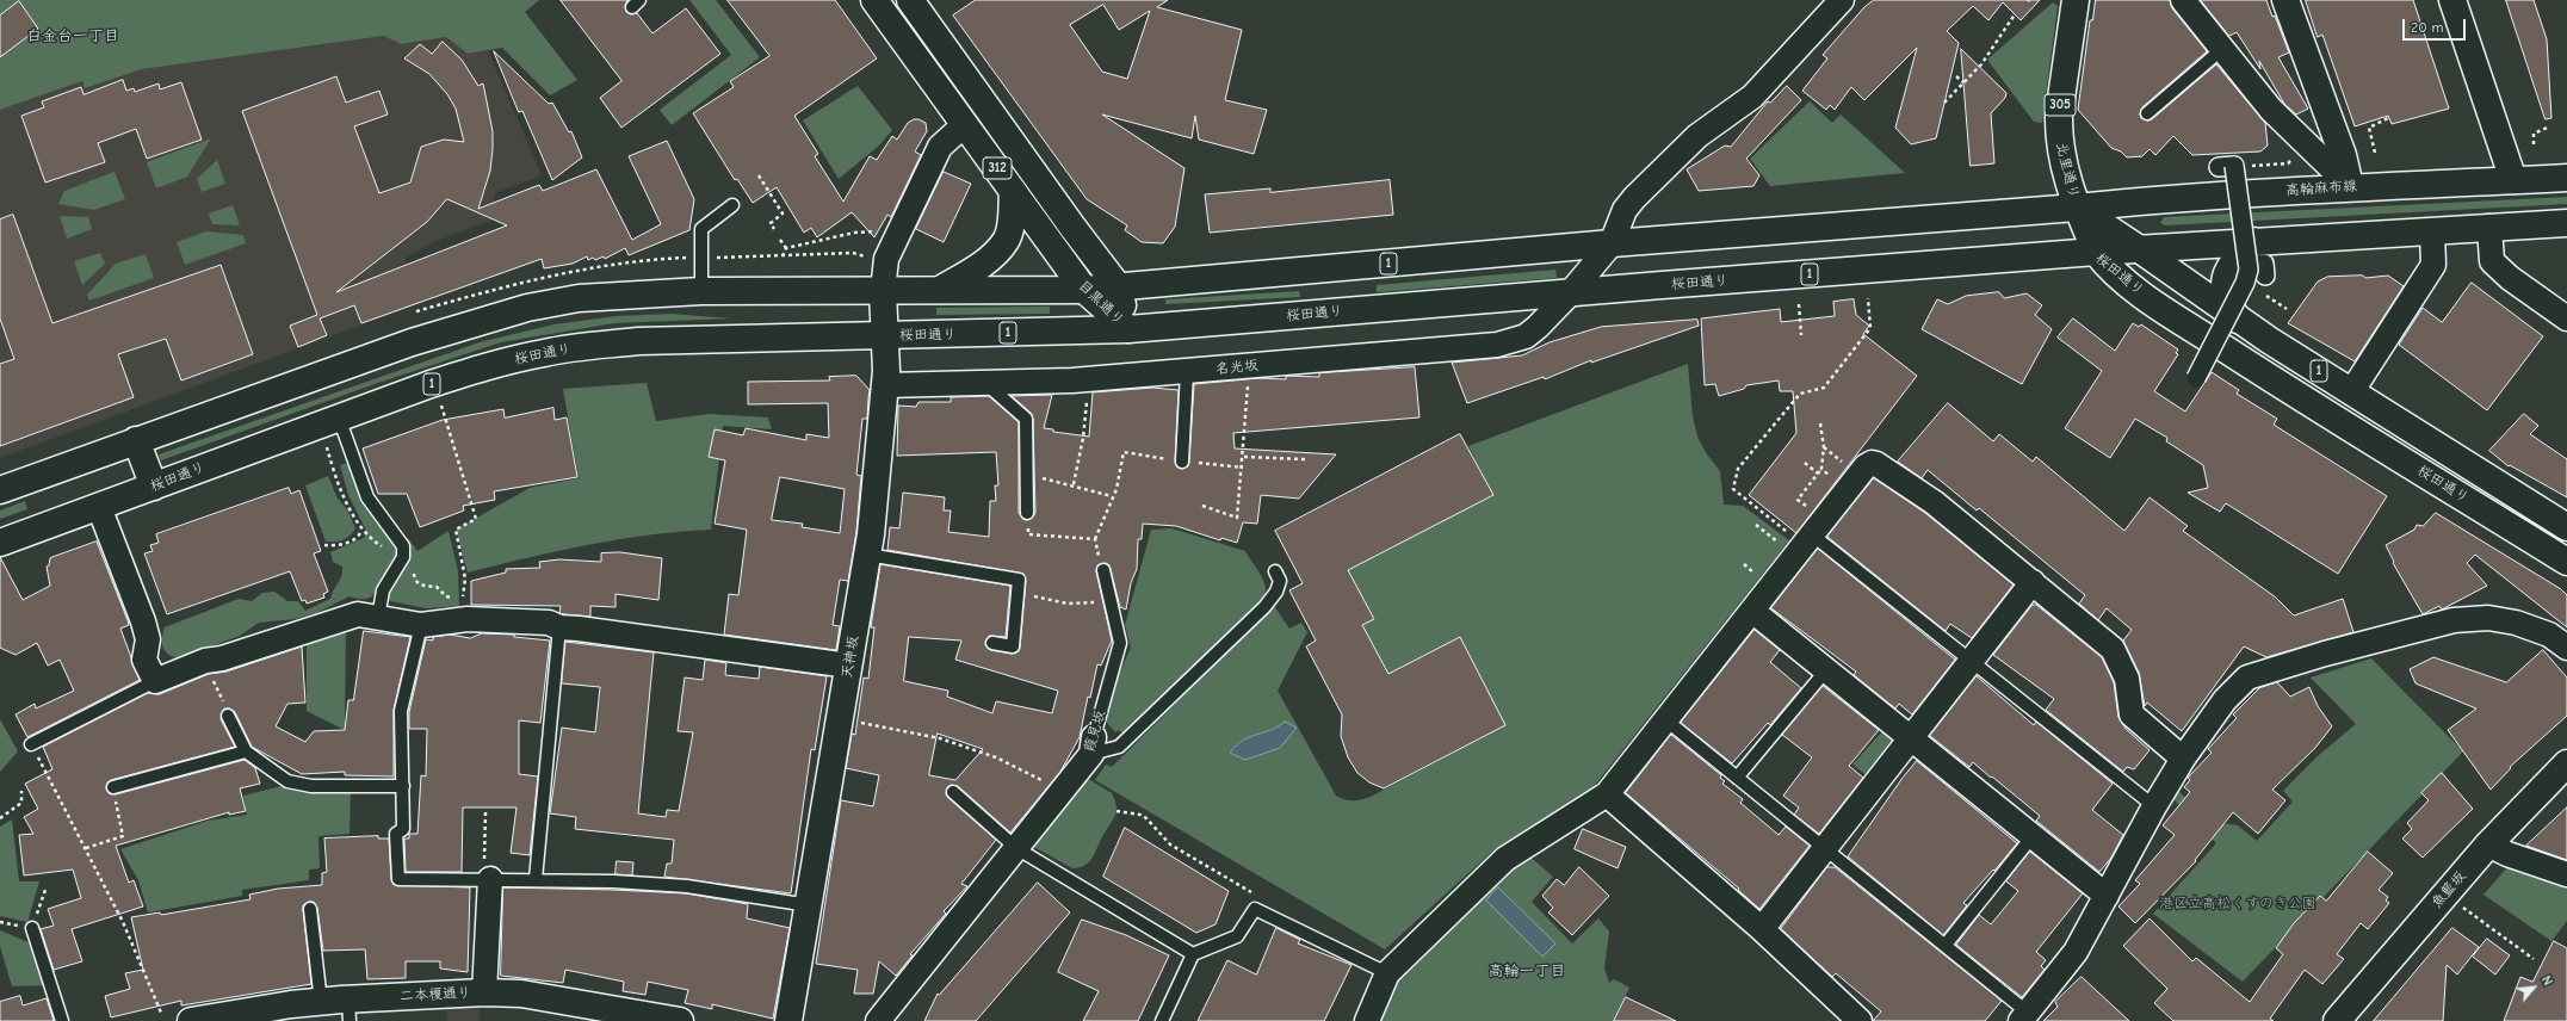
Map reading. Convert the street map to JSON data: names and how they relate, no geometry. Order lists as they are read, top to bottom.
{
  "streets": {
    "main road": [
      "305",
      "312",
      "北里通り",
      "高輪麻布線",
      "1",
      "桜田通り",
      "目黒通り",
      "天神坂",
      "魚籃坂",
      "二本榎通り"
    ],
    "street": ["名光坂", "葭見坂"]
  },
  "crossings": [
    ["北里通り", "高輪麻布線"],
    ["北里通り", "1"],
    ["北里通り", "桜田通り"],
    ["高輪麻布線", "1"],
    ["高輪麻布線", "桜田通り"],
    ["1", "桜田通り"],
    ["1", "目黒通り"],
    ["1", "名光坂"],
    ["1", "天神坂"],
    ["桜田通り", "目黒通り"],
    ["桜田通り", "名光坂"],
    ["桜田通り", "天神坂"],
    ["名光坂", "天神坂"]
  ],
  "districts": ["白金台一丁目", "高輪一丁目"],
  "parks": ["港区立高松くすのき公園"],
  "scale_bar": "20 m",
  "north": "top right"
}
